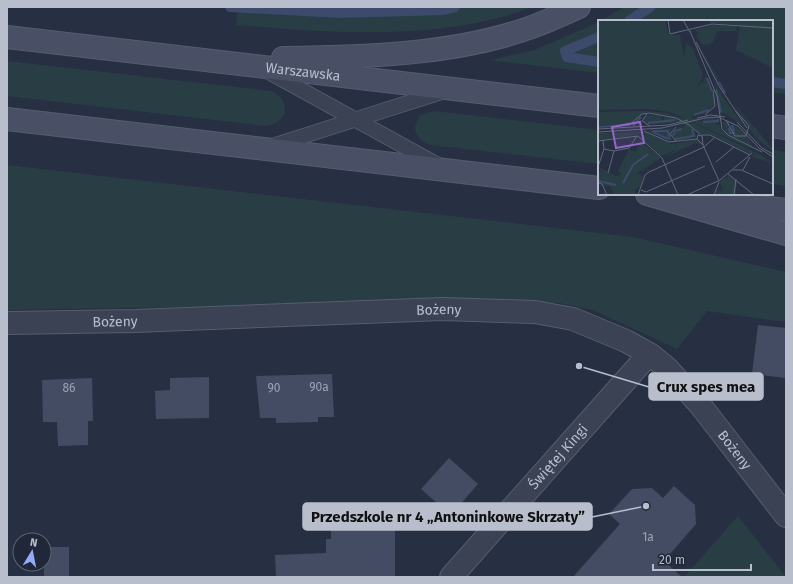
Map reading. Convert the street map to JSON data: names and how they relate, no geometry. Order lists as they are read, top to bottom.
{
  "streets": {
    "main road": ["Warszawska"],
    "street": ["Bożeny", "Świętej Kingi"]
  },
  "crossings": [
    ["Bożeny", "Świętej Kingi"]
  ],
  "places": ["Crux spes mea", "Przedszkole nr 4 „Antoninkowe Skrzaty”"],
  "house_numbers": [
    "90a",
    "86",
    "90",
    "1a"
  ],
  "scale_bar": "20 m",
  "north": "top"
}
